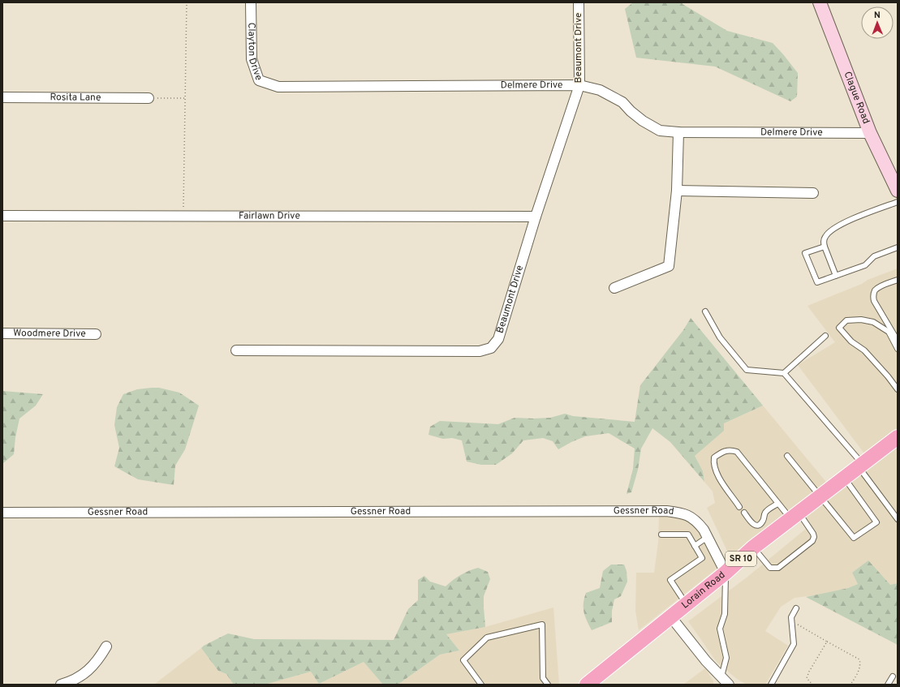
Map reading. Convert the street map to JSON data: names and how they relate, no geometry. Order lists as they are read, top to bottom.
{
  "streets": {
    "main road": ["Clague Road", "SR 10", "Lorain Road"],
    "street": [
      "Beaumont Drive",
      "Clayton Drive",
      "Delmere Drive",
      "Rosita Lane",
      "Fairlawn Drive",
      "Woodmere Drive",
      "Gessner Road"
    ]
  },
  "crossings": [
    ["Beaumont Drive", "Delmere Drive"],
    ["Beaumont Drive", "Fairlawn Drive"],
    ["Clayton Drive", "Delmere Drive"],
    ["Delmere Drive", "Clague Road"],
    ["Gessner Road", "Lorain Road"]
  ],
  "north": "top"
}
